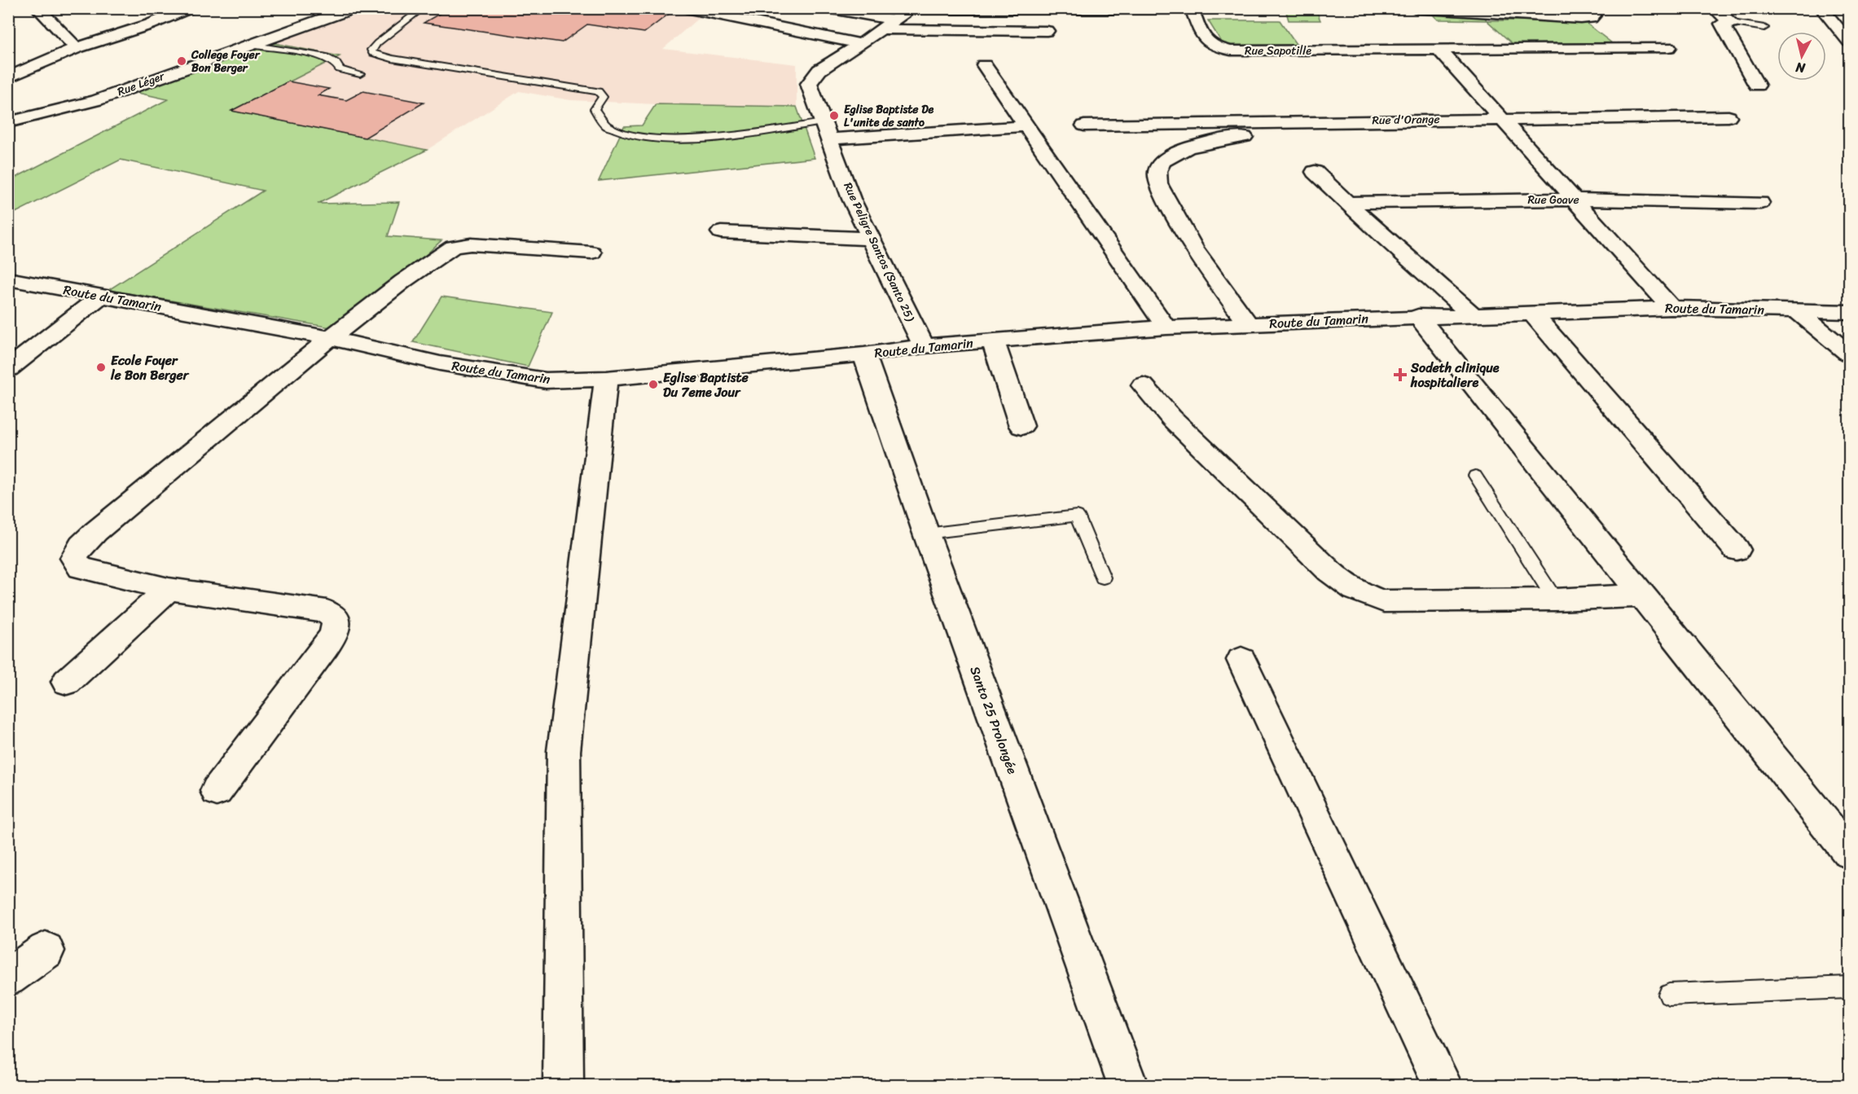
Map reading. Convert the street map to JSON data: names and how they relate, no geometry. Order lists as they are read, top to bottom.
{
  "streets": {
    "street": [
      "Rue Sapotille",
      "Rue Léger",
      "Rue d'Orange",
      "Rue Goave",
      "Rue Peligre Santos (Santo 25)",
      "Route du Tamarin",
      "Santo 25 Prolongée"
    ]
  },
  "crossings": [
    ["Rue Sapotille", "Rue Peligre Santos (Santo 25)"],
    ["Rue Peligre Santos (Santo 25)", "Route du Tamarin"],
    ["Route du Tamarin", "Santo 25 Prolongée"]
  ],
  "places": {
    "other": [
      "College Foyer Bon Berger",
      "Eglise Baptiste De L'unite de santo",
      "Ecole Foyer le Bon Berger",
      "Eglise Baptiste Du 7eme Jour"
    ],
    "health": ["Sodeth clinique hospitaliere"]
  },
  "north": "bottom"
}
